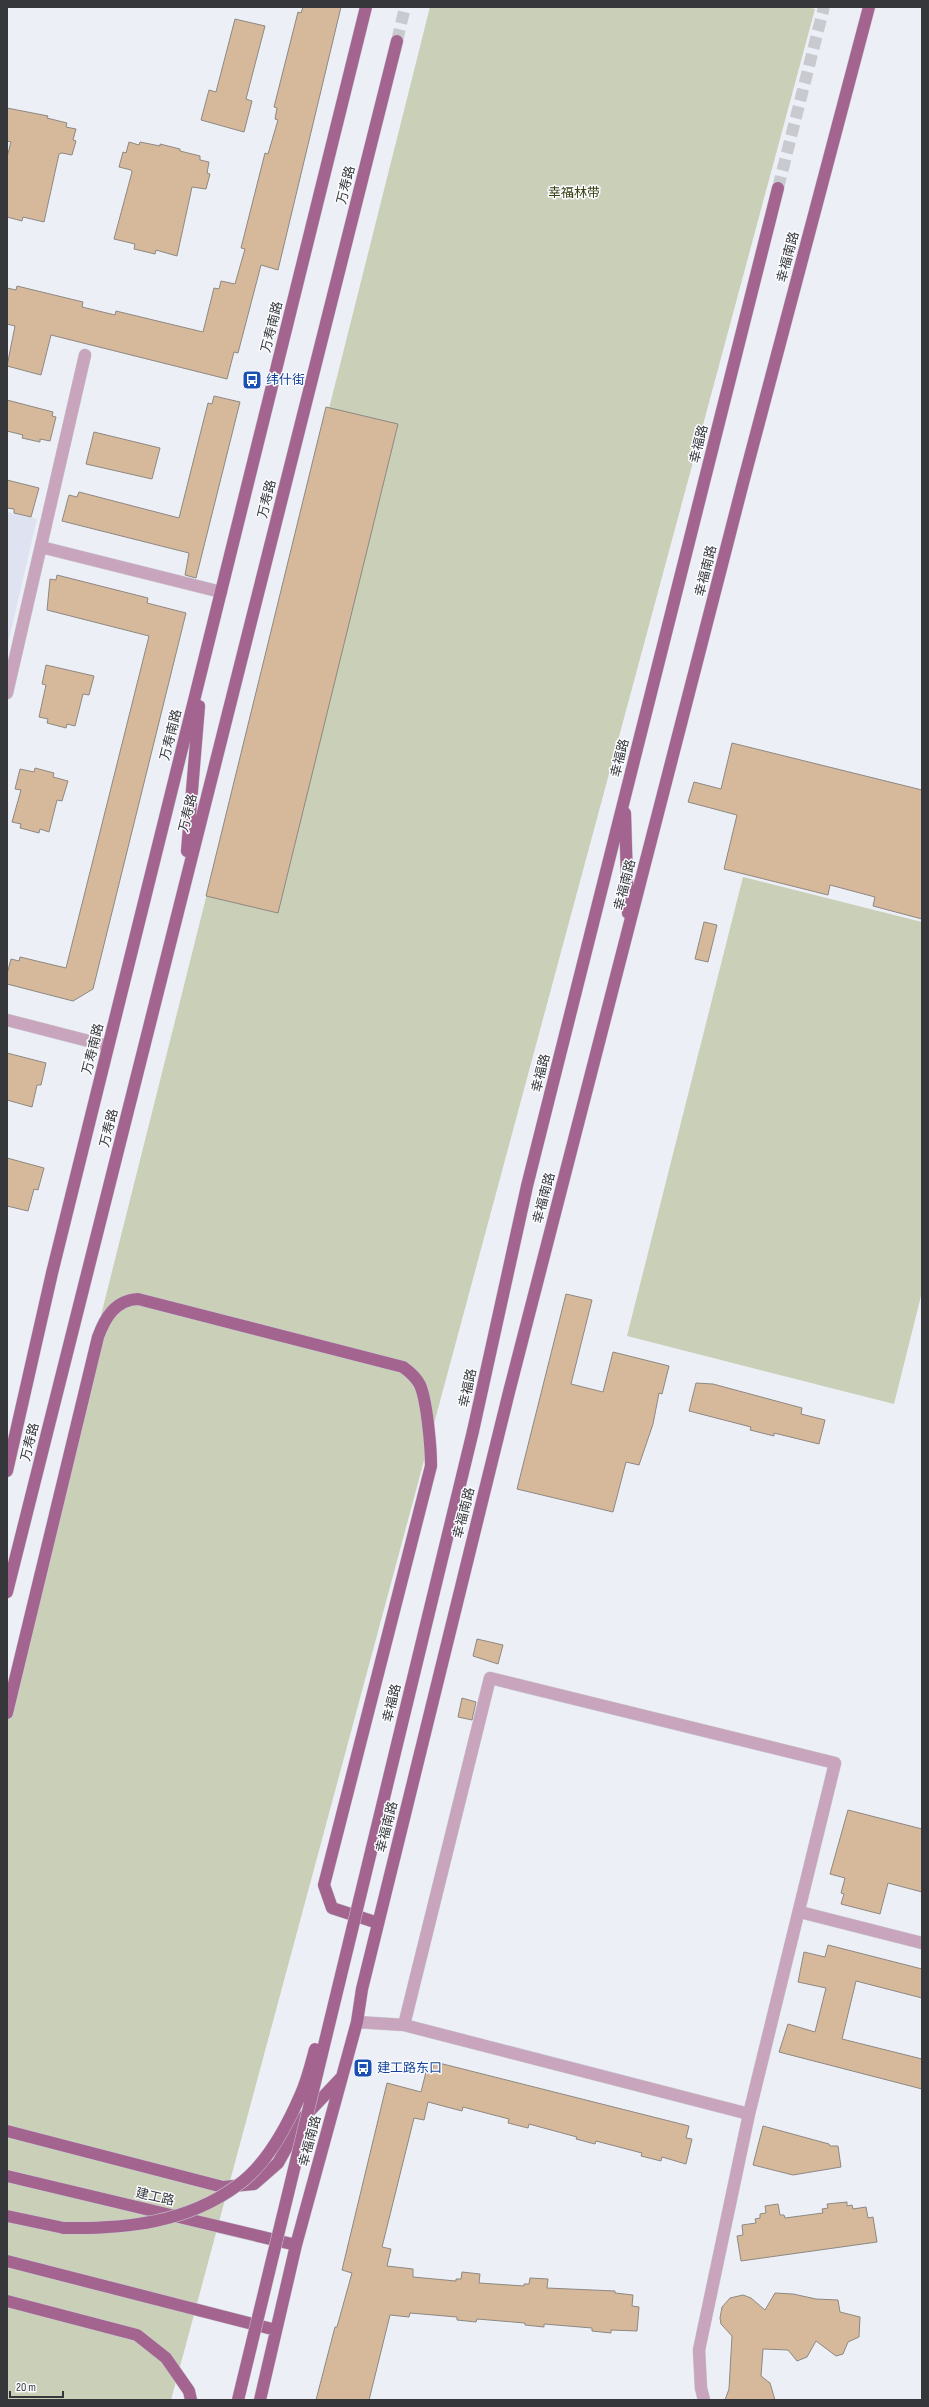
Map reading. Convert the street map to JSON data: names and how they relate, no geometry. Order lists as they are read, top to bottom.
{
  "streets": {
    "main road": [
      "万寿路",
      "幸福南路",
      "万寿南路",
      "幸福路",
      "建工路"
    ]
  },
  "crossings": [
    ["幸福南路", "建工路"]
  ],
  "parks": ["幸福林带"],
  "places": {
    "bus stop": ["纬什街", "建工路东口"]
  },
  "scale_bar": "20 m"
}
